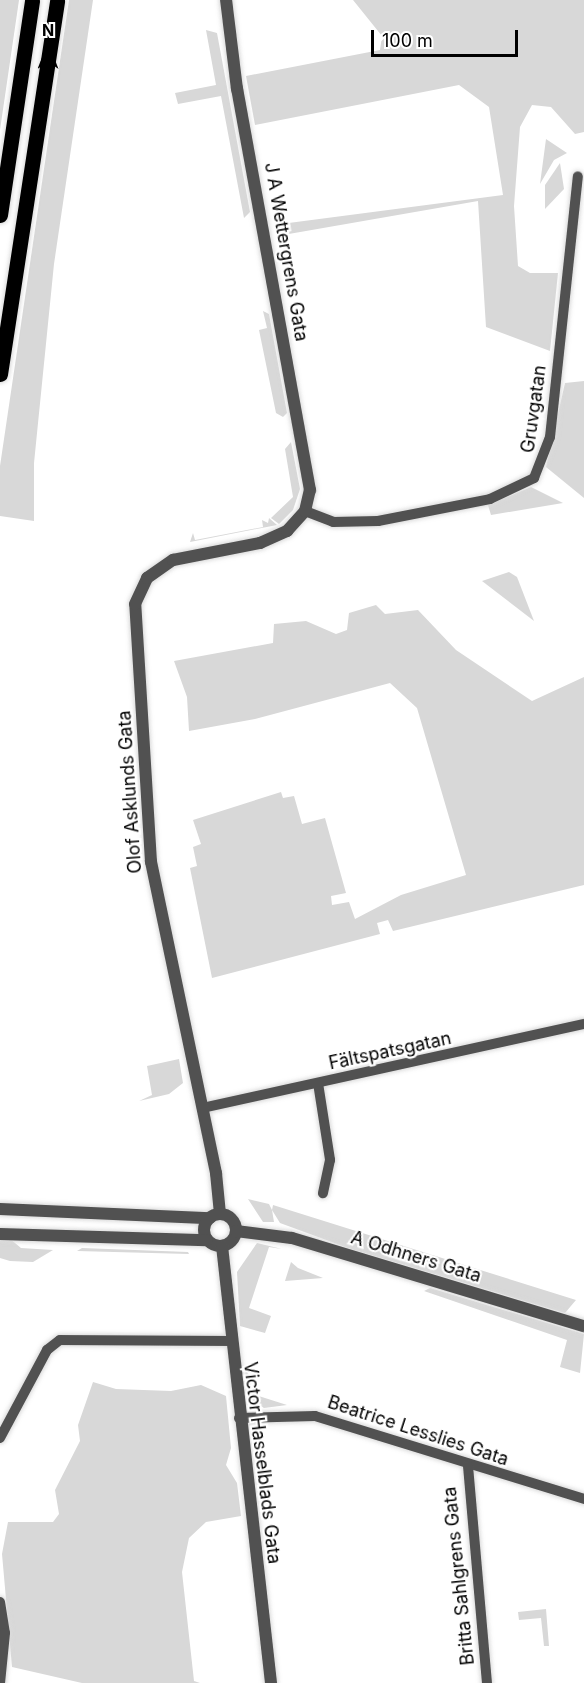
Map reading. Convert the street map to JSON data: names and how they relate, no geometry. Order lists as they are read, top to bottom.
{
  "streets": {
    "street": [
      "J A Wettergrens Gata",
      "Gruvgatan",
      "Olof Asklunds Gata",
      "Fältspatsgatan",
      "A Odhners Gata",
      "Beatrice Lesslies Gata",
      "Victor Hasselblads Gata",
      "Britta Sahlgrens Gata"
    ]
  },
  "crossings": [
    ["J A Wettergrens Gata", "Gruvgatan"],
    ["J A Wettergrens Gata", "Olof Asklunds Gata"],
    ["Gruvgatan", "Olof Asklunds Gata"],
    ["Olof Asklunds Gata", "Fältspatsgatan"],
    ["Beatrice Lesslies Gata", "Victor Hasselblads Gata"],
    ["Beatrice Lesslies Gata", "Britta Sahlgrens Gata"]
  ],
  "scale_bar": "100 m",
  "north": "top"
}
